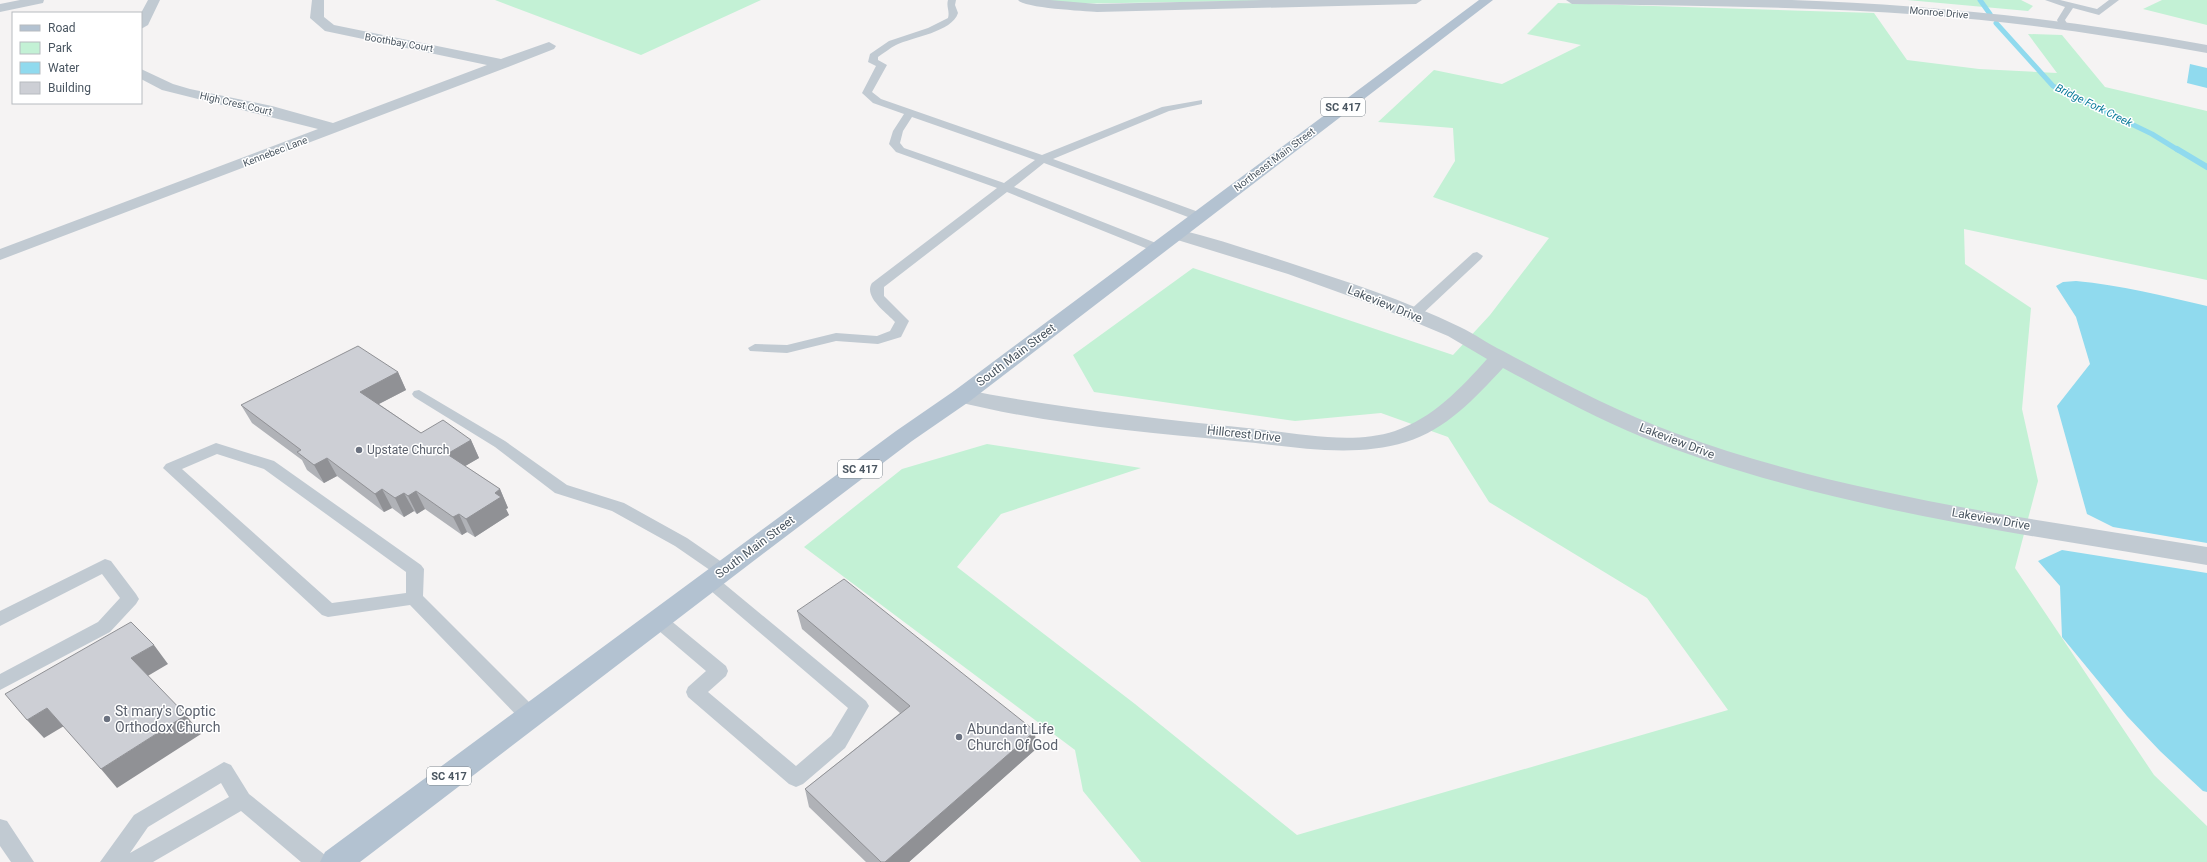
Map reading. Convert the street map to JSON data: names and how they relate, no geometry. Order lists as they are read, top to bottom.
{
  "streets": {
    "main road": ["SC 417", "Northeast Main Street", "South Main Street"],
    "street": [
      "Monroe Drive",
      "Boothbay Court",
      "High Crest Court",
      "Kennebec Lane",
      "Lakeview Drive",
      "Hillcrest Drive"
    ]
  },
  "crossings": [
    ["Boothbay Court", "Kennebec Lane"],
    ["High Crest Court", "Kennebec Lane"],
    ["Northeast Main Street", "Lakeview Drive"],
    ["Northeast Main Street", "South Main Street"],
    ["Lakeview Drive", "South Main Street"],
    ["Lakeview Drive", "Hillcrest Drive"],
    ["South Main Street", "Hillcrest Drive"]
  ],
  "water": ["Bridge Fork Creek"],
  "places": ["Upstate Church", "St mary's Coptic Orthodox Church", "Abundant Life Church Of God"],
  "legend": [
    "Road",
    "Park",
    "Water",
    "Building"
  ]
}
